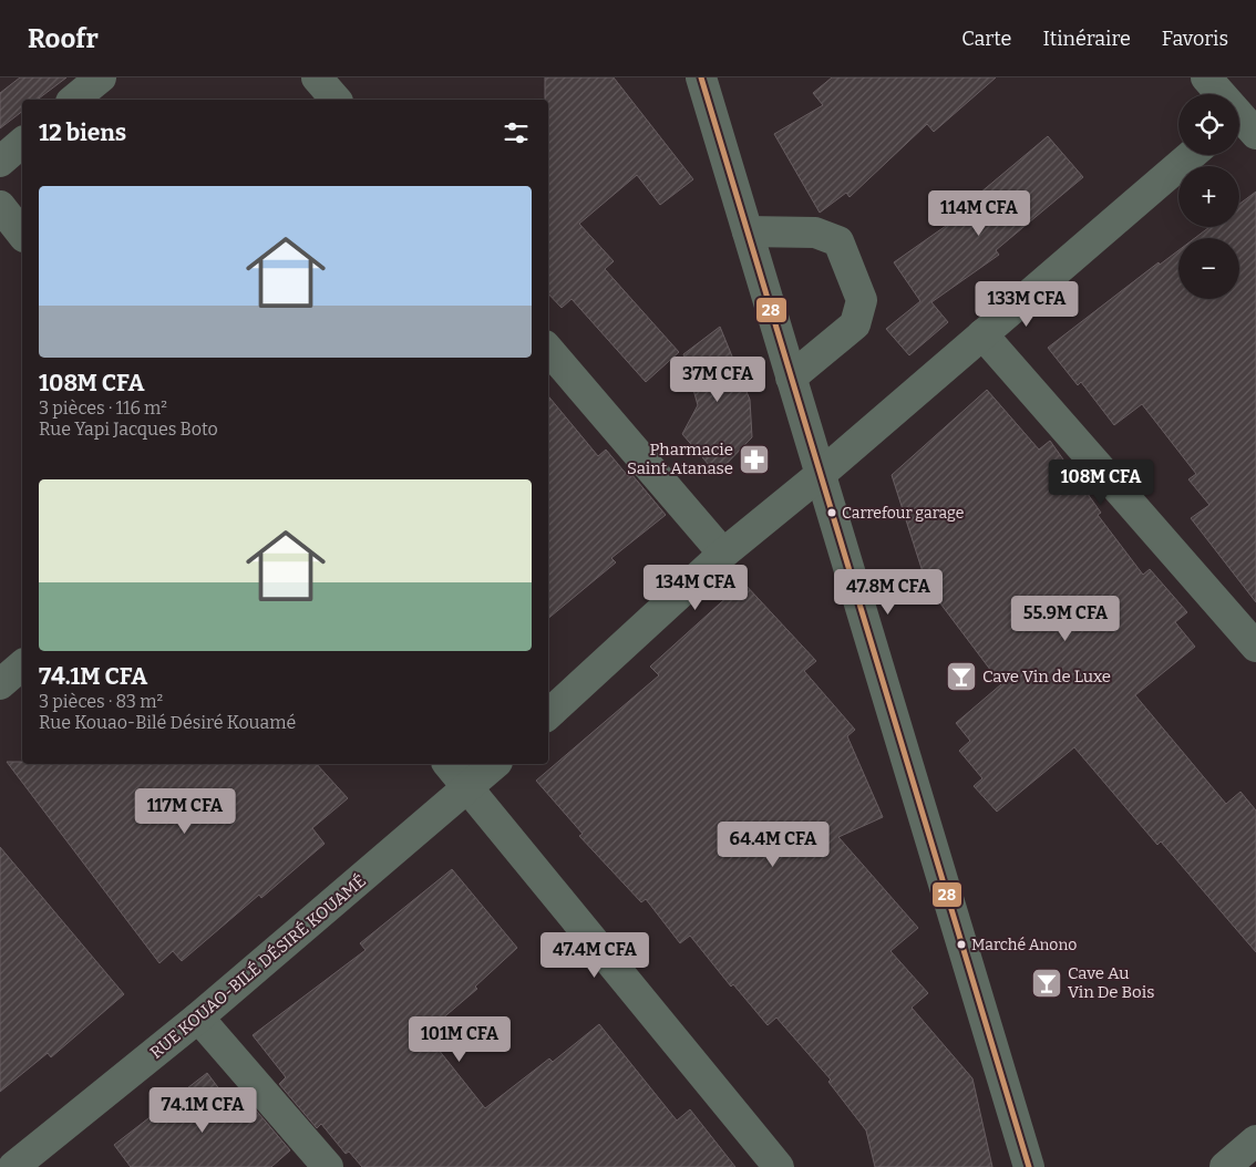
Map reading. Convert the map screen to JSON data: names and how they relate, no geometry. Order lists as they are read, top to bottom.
{
  "streets": {
    "street": ["RUE KOUAO-BILÉ DÉSIRÉ KOUAMÉ"]
  },
  "places": {
    "pharmacy": ["Pharmacie Saint Atanase"],
    "other": ["Carrefour garage", "Marché Anono"],
    "bar": ["Cave Vin de Luxe", "Cave Au Vin De Bois"]
  },
  "lines": ["transit line 28"],
  "page": {
    "header": "Roofr",
    "nav": ["Carte", "Itinéraire", "Favoris"],
    "map_buttons": ["+", "−"],
    "heading": "12 biens",
    "list": [
      {
        "name": "108M CFA",
        "note": "3 pièces · 116 m² · Rue Yapi Jacques Boto"
      },
      {
        "name": "74.1M CFA",
        "note": "3 pièces · 83 m² · Rue Kouao-Bilé Désiré Kouamé"
      }
    ],
    "price": [
      "114M CFA",
      "133M CFA",
      "37M CFA",
      "108M CFA",
      "134M CFA",
      "47.8M CFA",
      "55.9M CFA",
      "117M CFA",
      "64.4M CFA",
      "47.4M CFA",
      "101M CFA",
      "74.1M CFA"
    ]
  }
}
